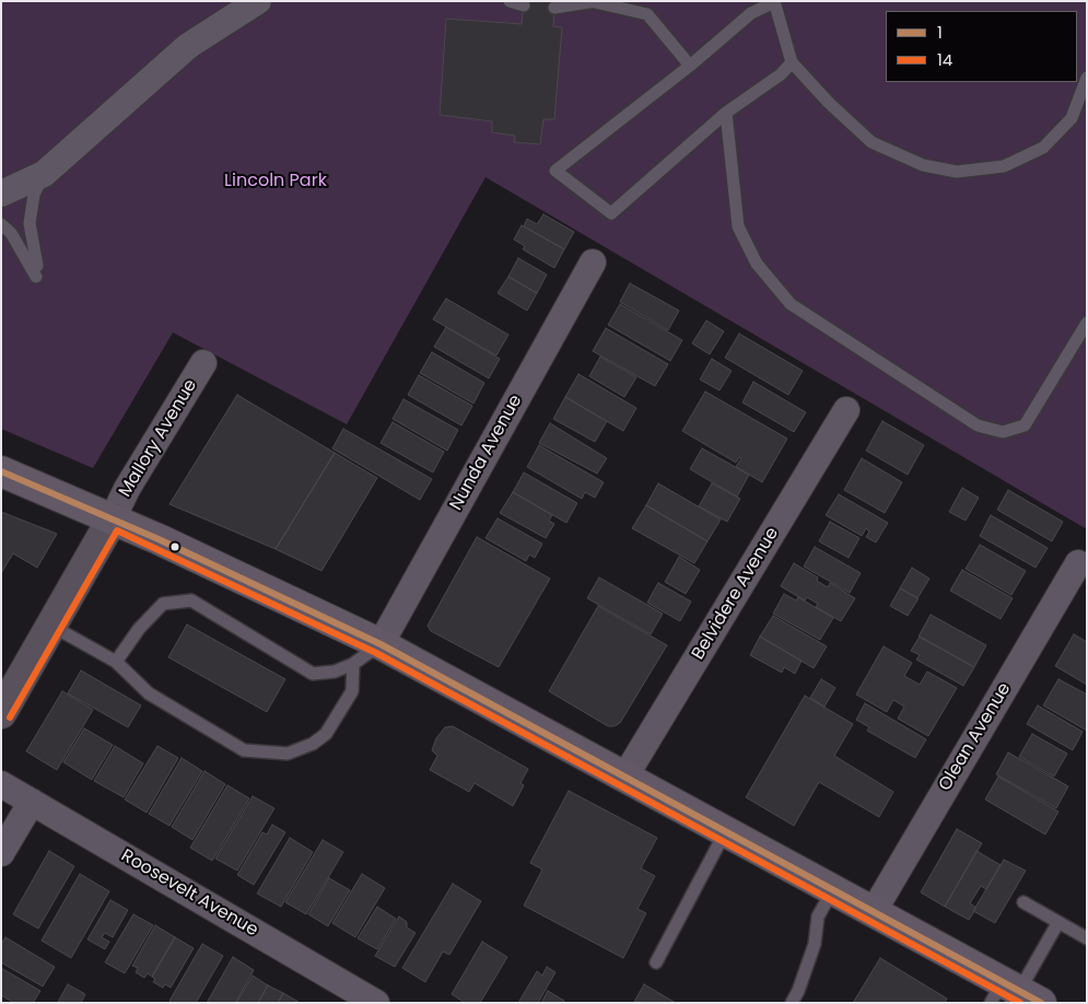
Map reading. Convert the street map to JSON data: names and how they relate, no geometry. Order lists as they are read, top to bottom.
{
  "streets": {
    "street": [
      "Mallory Avenue",
      "Nunda Avenue",
      "Belvidere Avenue",
      "Olean Avenue",
      "Roosevelt Avenue"
    ]
  },
  "parks": ["Lincoln Park"],
  "lines": ["transit line 1", "transit line 14"],
  "legend": ["1", "14"]
}
